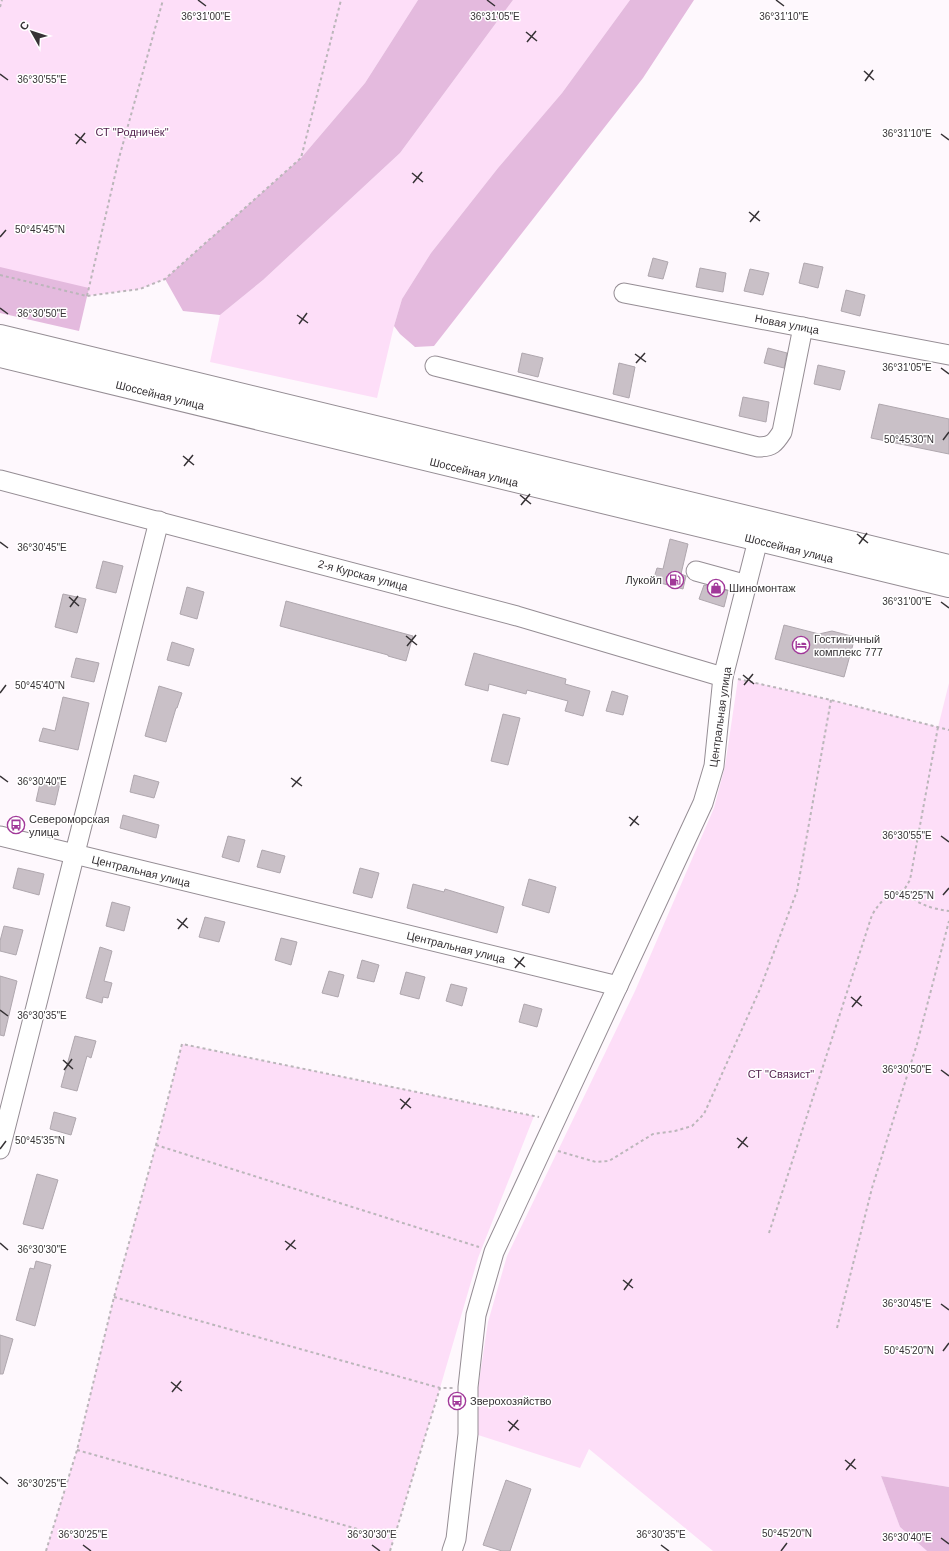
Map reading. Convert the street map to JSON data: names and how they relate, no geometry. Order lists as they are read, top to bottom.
{
  "streets": {
    "highway": ["Шоссейная улица"],
    "street": ["Новая улица", "2-я Курская улица", "Центральная улица"]
  },
  "crossings": [
    ["Шоссейная улица", "Центральная улица"],
    ["2-я Курская улица", "Центральная улица"]
  ],
  "parks": ["СТ \"Родничёк\"", "СТ \"Связист\""],
  "places": {
    "fuel station": ["Лукойл"],
    "shop": ["Шиномонтаж"],
    "hotel": ["Гостиничный комплекс 777"],
    "bus stop": ["Североморская улица", "Зверохозяйство"]
  },
  "north": "top left",
  "coordinates": [
    "36°31'00\"E",
    "36°31'05\"E",
    "36°31'10\"E",
    "36°30'55\"E",
    "50°45'45\"N",
    "36°30'50\"E",
    "50°45'30\"N",
    "36°30'45\"E",
    "50°45'40\"N",
    "36°30'40\"E",
    "50°45'25\"N",
    "36°30'35\"E",
    "50°45'35\"N",
    "36°30'30\"E",
    "50°45'20\"N",
    "36°30'25\"E"
  ]
}
